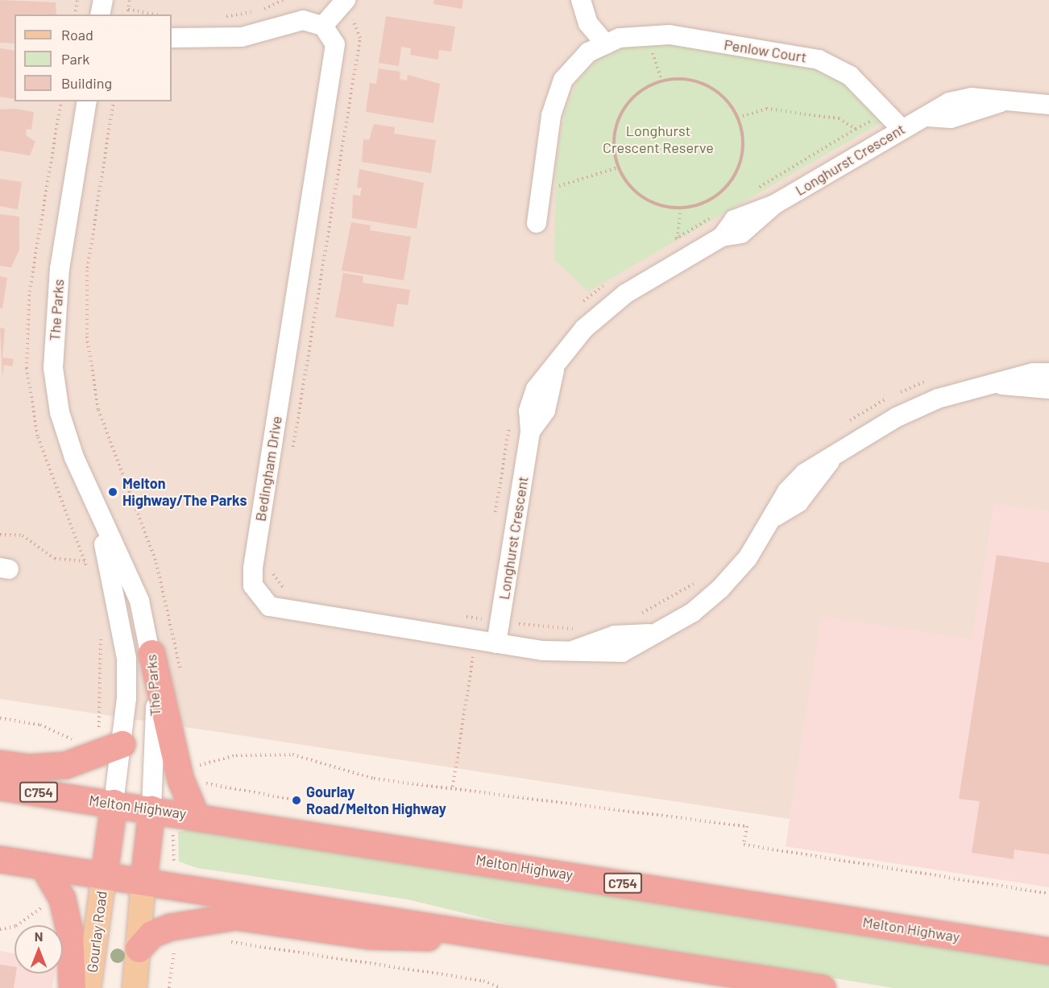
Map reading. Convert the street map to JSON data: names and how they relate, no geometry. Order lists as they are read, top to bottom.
{
  "streets": {
    "highway": ["C754", "Melton Highway"],
    "main road": ["Gourlay Road"],
    "street": [
      "Penlow Court",
      "Longhurst Crescent",
      "The Parks",
      "Bedingham Drive"
    ]
  },
  "crossings": [
    ["Penlow Court", "Longhurst Crescent"],
    ["Longhurst Crescent", "Bedingham Drive"],
    ["The Parks", "Melton Highway"]
  ],
  "parks": ["Longhurst Crescent Reserve"],
  "places": ["Melton Highway/The Parks", "Gourlay Road/Melton Highway"],
  "legend": ["Road", "Park", "Building"],
  "north": "top"
}
